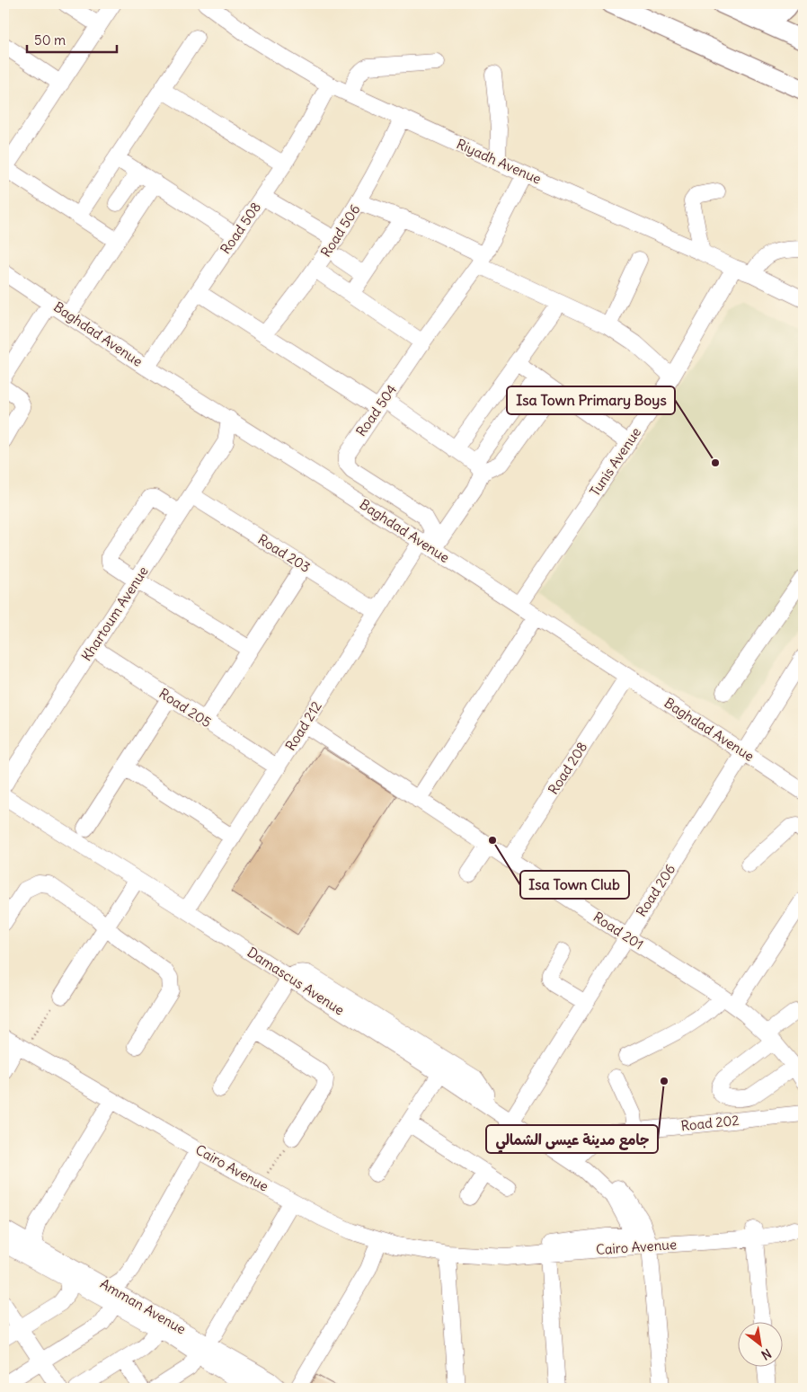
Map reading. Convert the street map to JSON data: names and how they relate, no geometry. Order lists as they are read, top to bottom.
{
  "streets": {
    "street": [
      "Riyadh Avenue",
      "Road 508",
      "Road 506",
      "Baghdad Avenue",
      "Road 504",
      "Tunis Avenue",
      "Road 203",
      "Khartoum Avenue",
      "Road 205",
      "Road 212",
      "Road 208",
      "Road 206",
      "Road 201",
      "Damascus Avenue",
      "Road 202",
      "Cairo Avenue",
      "Amman Avenue"
    ]
  },
  "crossings": [
    ["Riyadh Avenue", "Road 508"],
    ["Riyadh Avenue", "Road 506"],
    ["Riyadh Avenue", "Tunis Avenue"],
    ["Road 508", "Baghdad Avenue"],
    ["Baghdad Avenue", "Road 504"],
    ["Baghdad Avenue", "Tunis Avenue"],
    ["Baghdad Avenue", "Khartoum Avenue"],
    ["Baghdad Avenue", "Road 212"],
    ["Baghdad Avenue", "Road 208"],
    ["Baghdad Avenue", "Road 206"],
    ["Road 504", "Road 212"],
    ["Road 203", "Khartoum Avenue"],
    ["Road 203", "Road 212"],
    ["Khartoum Avenue", "Road 205"],
    ["Road 205", "Road 212"],
    ["Road 212", "Road 201"],
    ["Road 212", "Damascus Avenue"],
    ["Road 208", "Road 201"],
    ["Road 206", "Road 201"],
    ["Road 206", "Damascus Avenue"],
    ["Damascus Avenue", "Road 202"],
    ["Damascus Avenue", "Cairo Avenue"]
  ],
  "places": ["Isa Town Primary Boys", "Isa Town Club", "جامع مدينة عيسى الشمالي"],
  "scale_bar": "50 m",
  "north": "bottom right"
}
